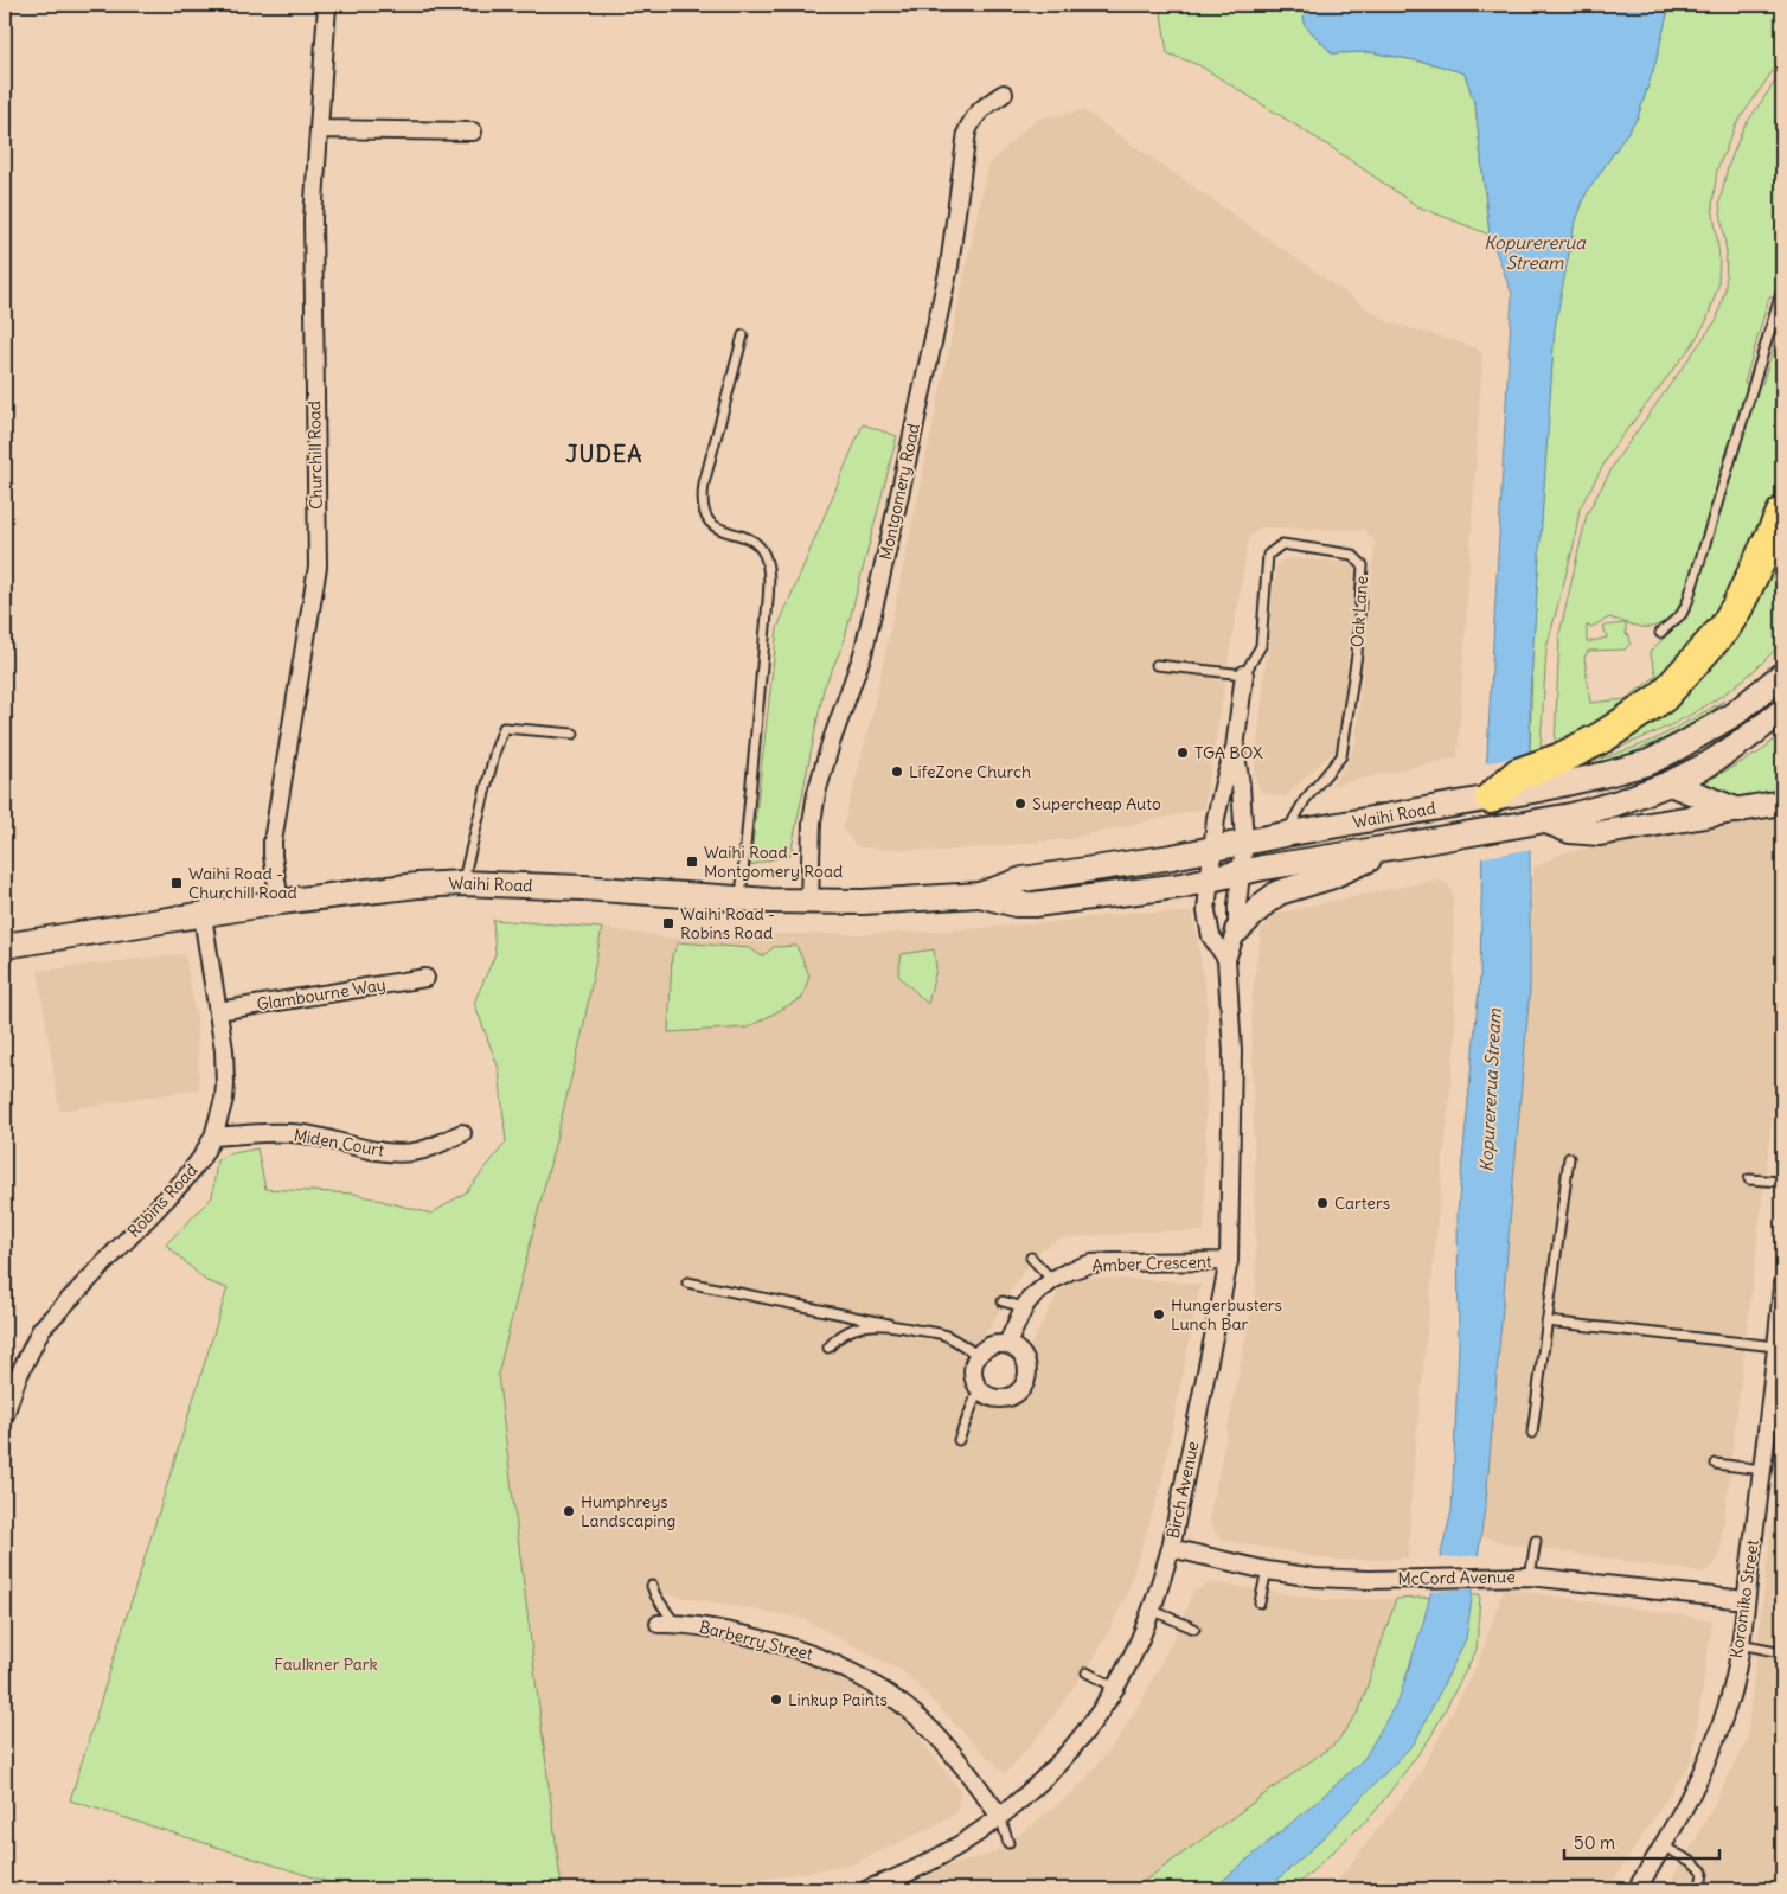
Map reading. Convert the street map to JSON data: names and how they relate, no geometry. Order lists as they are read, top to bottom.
{
  "streets": {
    "main road": ["Waihi Road"],
    "street": [
      "Churchill Road",
      "Montgomery Road",
      "Oak Lane",
      "Glambourne Way",
      "Miden Court",
      "Robins Road",
      "Amber Crescent",
      "Birch Avenue",
      "McCord Avenue",
      "Koromiko Street",
      "Barberry Street"
    ]
  },
  "crossings": [
    ["Churchill Road", "Waihi Road"],
    ["Montgomery Road", "Waihi Road"],
    ["Oak Lane", "Waihi Road"],
    ["Oak Lane", "Birch Avenue"],
    ["Waihi Road", "Robins Road"],
    ["Waihi Road", "Birch Avenue"],
    ["Glambourne Way", "Robins Road"],
    ["Miden Court", "Robins Road"],
    ["Amber Crescent", "Birch Avenue"],
    ["Birch Avenue", "McCord Avenue"],
    ["Birch Avenue", "Barberry Street"],
    ["McCord Avenue", "Koromiko Street"]
  ],
  "districts": ["JUDEA"],
  "water": ["Kopurererua Stream"],
  "parks": ["Faulkner Park"],
  "places": {
    "other": [
      "TGA BOX",
      "LifeZone Church",
      "Supercheap Auto",
      "Carters",
      "Hungerbusters Lunch Bar",
      "Humphreys Landscaping",
      "Linkup Paints"
    ],
    "transit": ["Waihi Road - Montgomery Road", "Waihi Road - Churchill Road", "Waihi Road - Robins Road"]
  },
  "scale_bar": "50 m"
}
